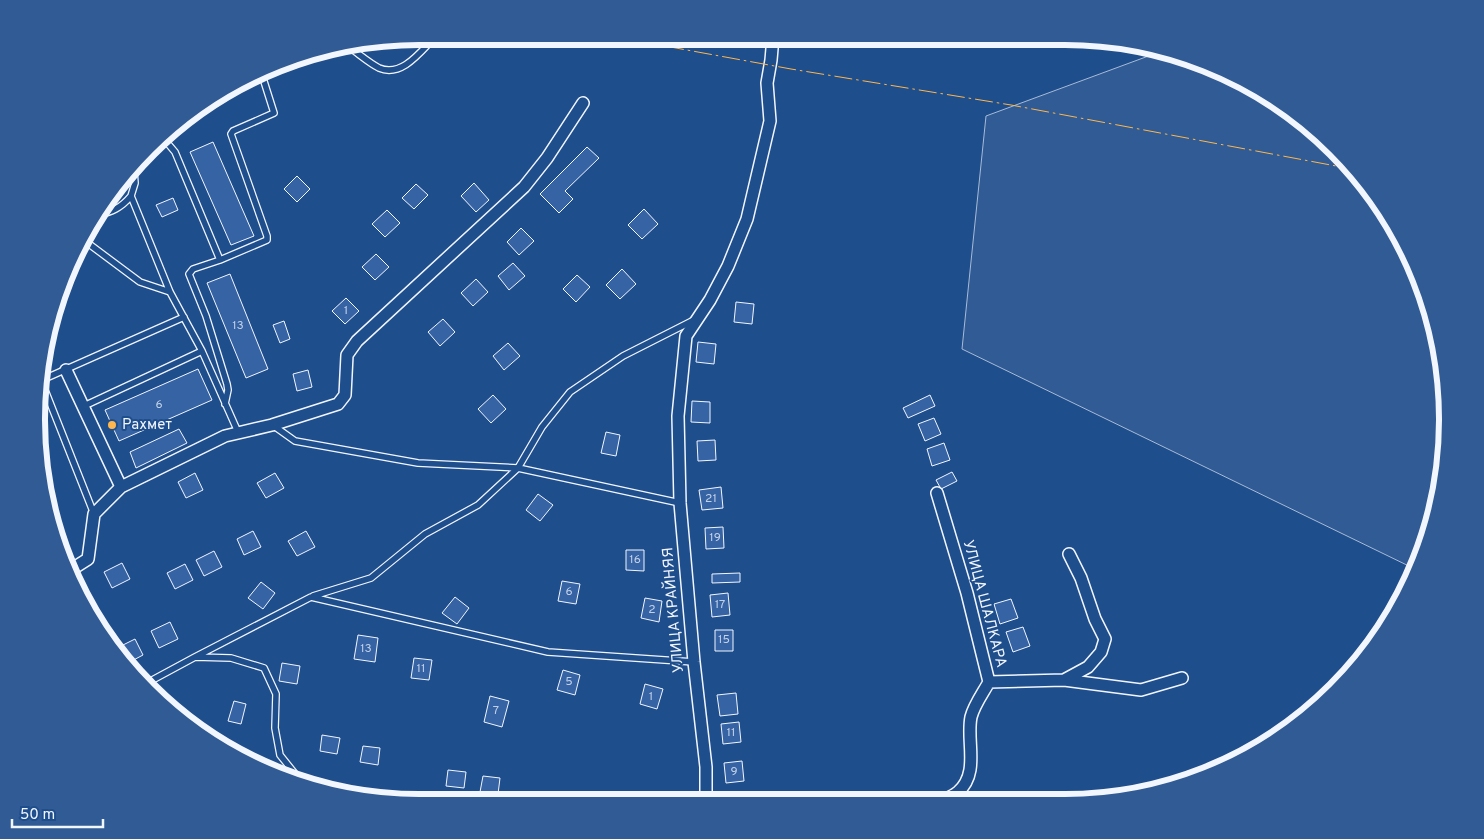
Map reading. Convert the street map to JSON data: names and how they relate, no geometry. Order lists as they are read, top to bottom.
{
  "streets": {
    "street": ["УЛИЦА ШАЛКАРА", "УЛИЦА КРАЙНЯЯ"]
  },
  "places": ["Рахмет"],
  "house_numbers": [
    "1",
    "13",
    "6",
    "21",
    "19",
    "16",
    "6",
    "17",
    "2",
    "15",
    "13",
    "11",
    "5",
    "1",
    "7",
    "11",
    "9"
  ],
  "scale_bar": "50 m"
}
